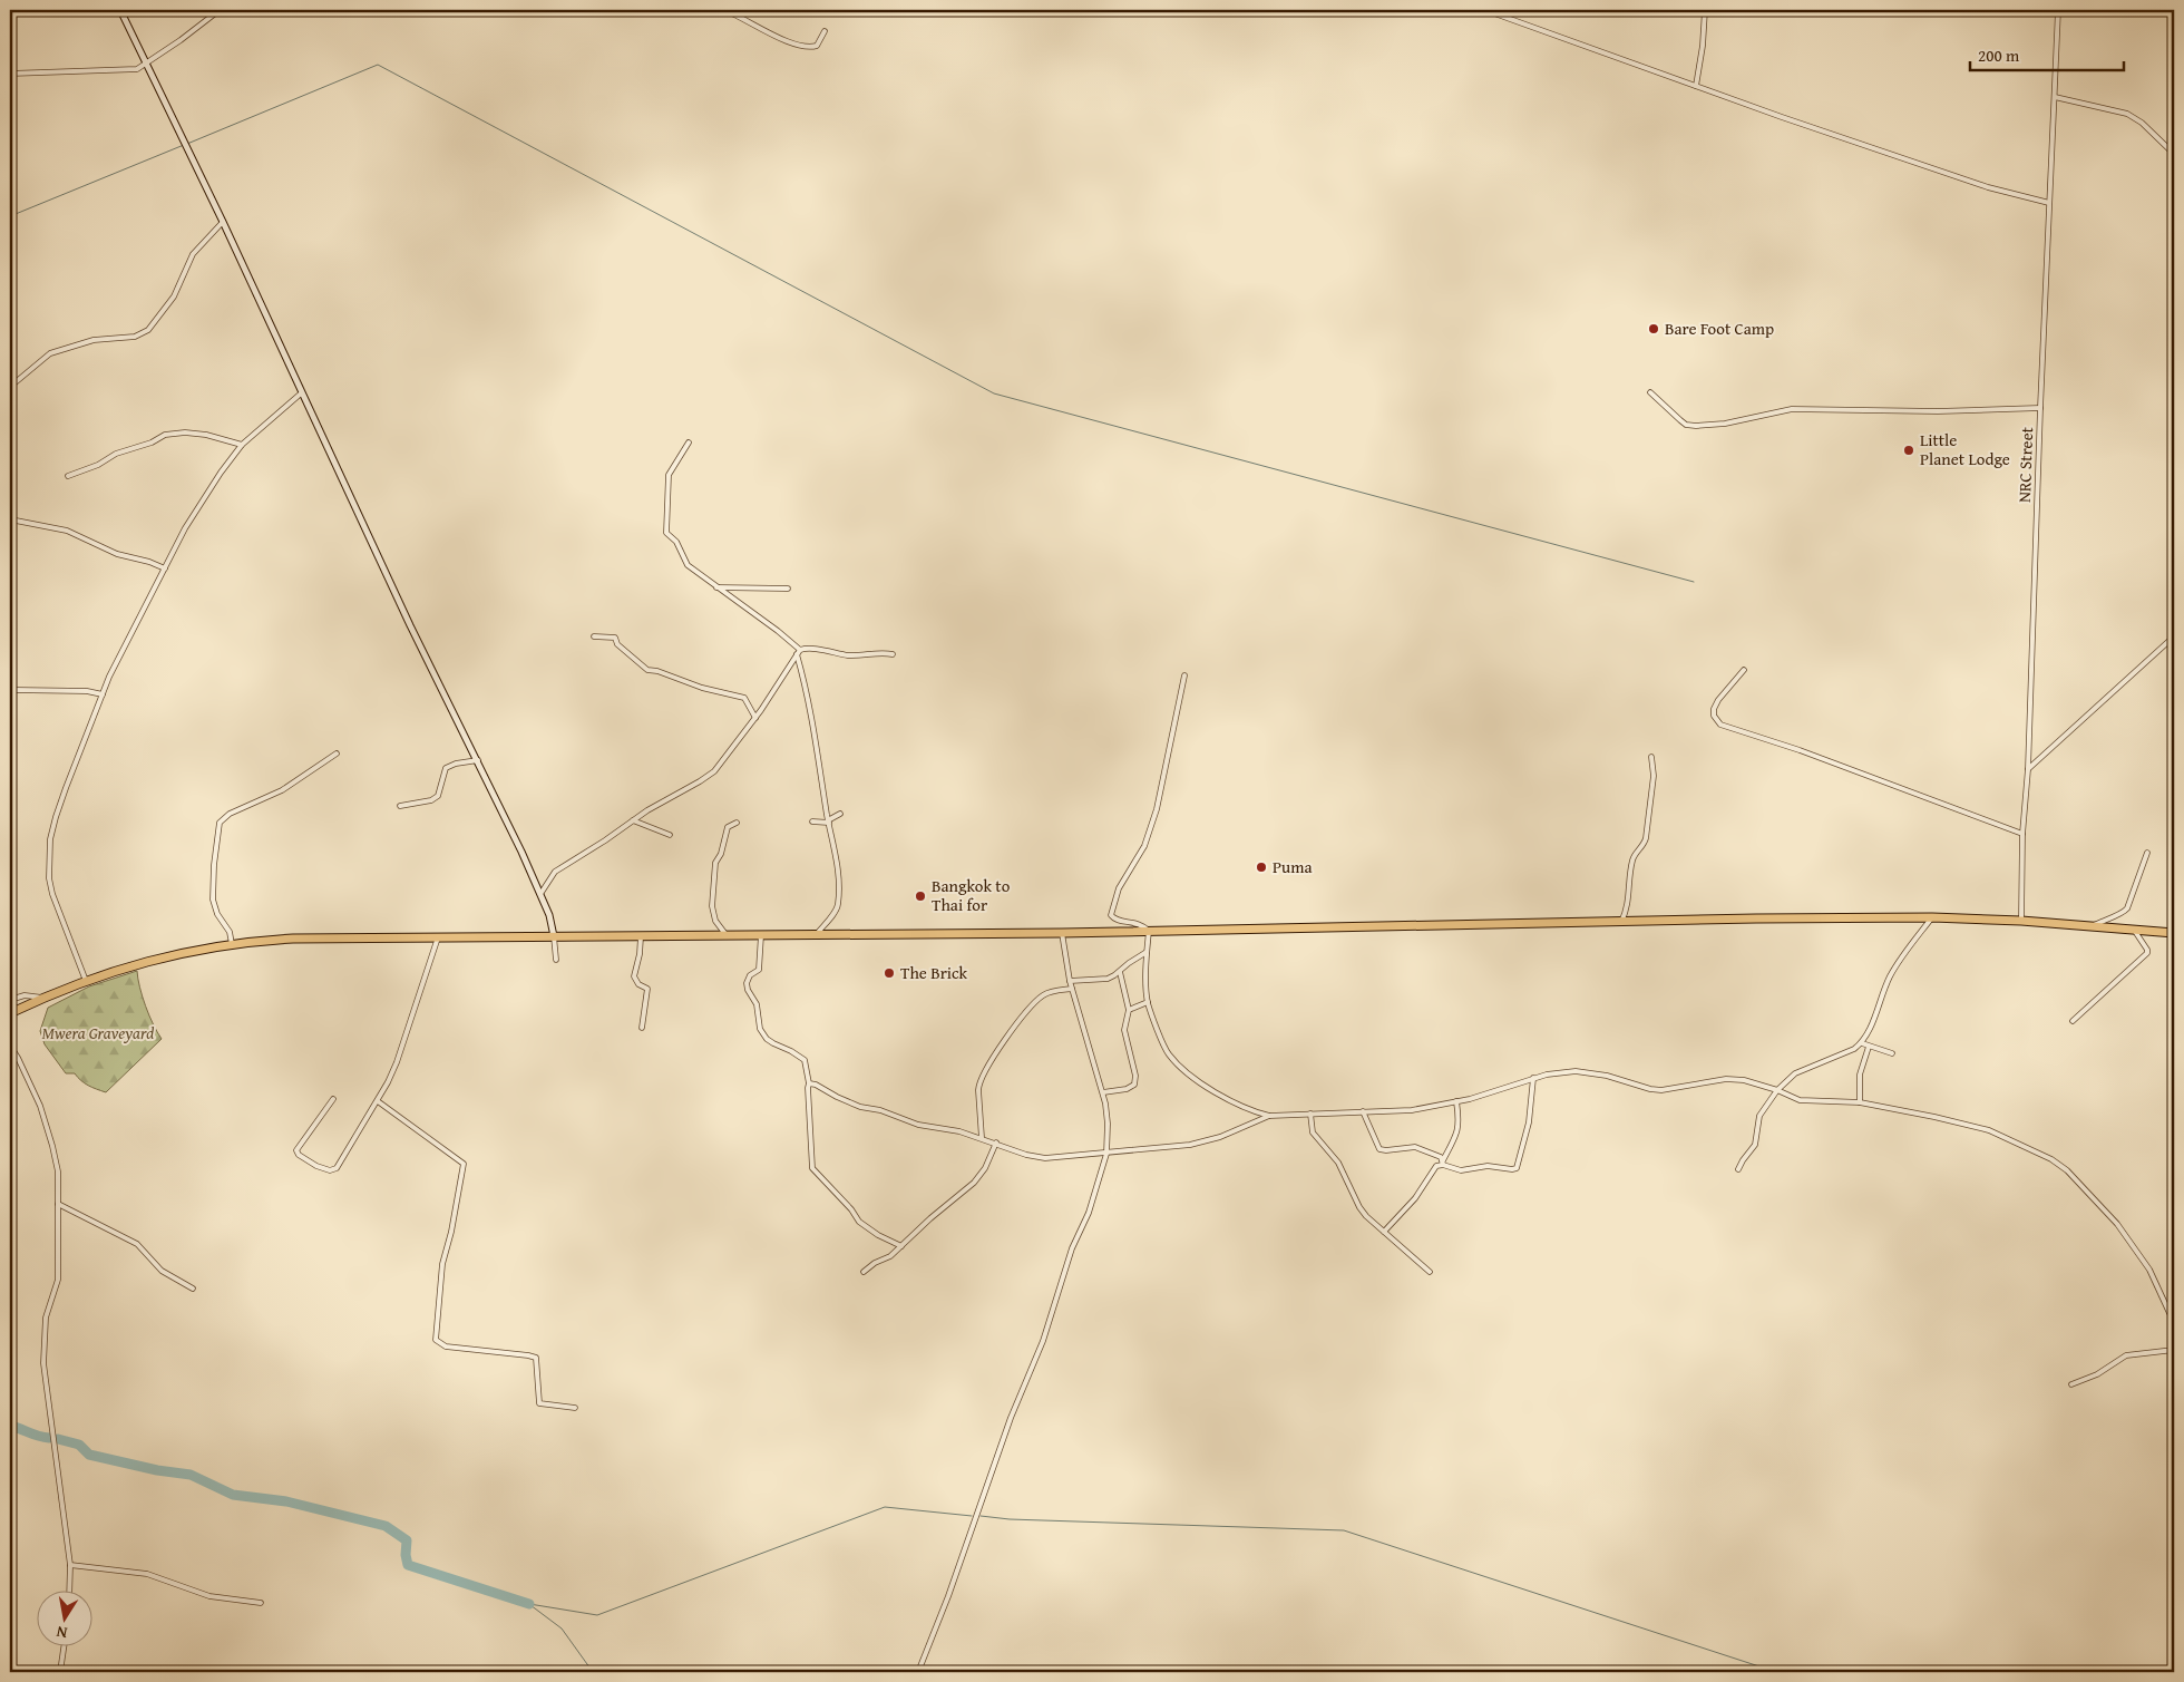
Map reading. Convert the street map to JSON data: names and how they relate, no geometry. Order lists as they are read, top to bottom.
{
  "streets": {
    "street": ["NRC Street"]
  },
  "parks": ["Mwera Graveyard"],
  "places": [
    "Bare Foot Camp",
    "Little Planet Lodge",
    "Puma",
    "Bangkok to Thai for",
    "The Brick"
  ],
  "scale_bar": "200 m",
  "north": "bottom"
}
